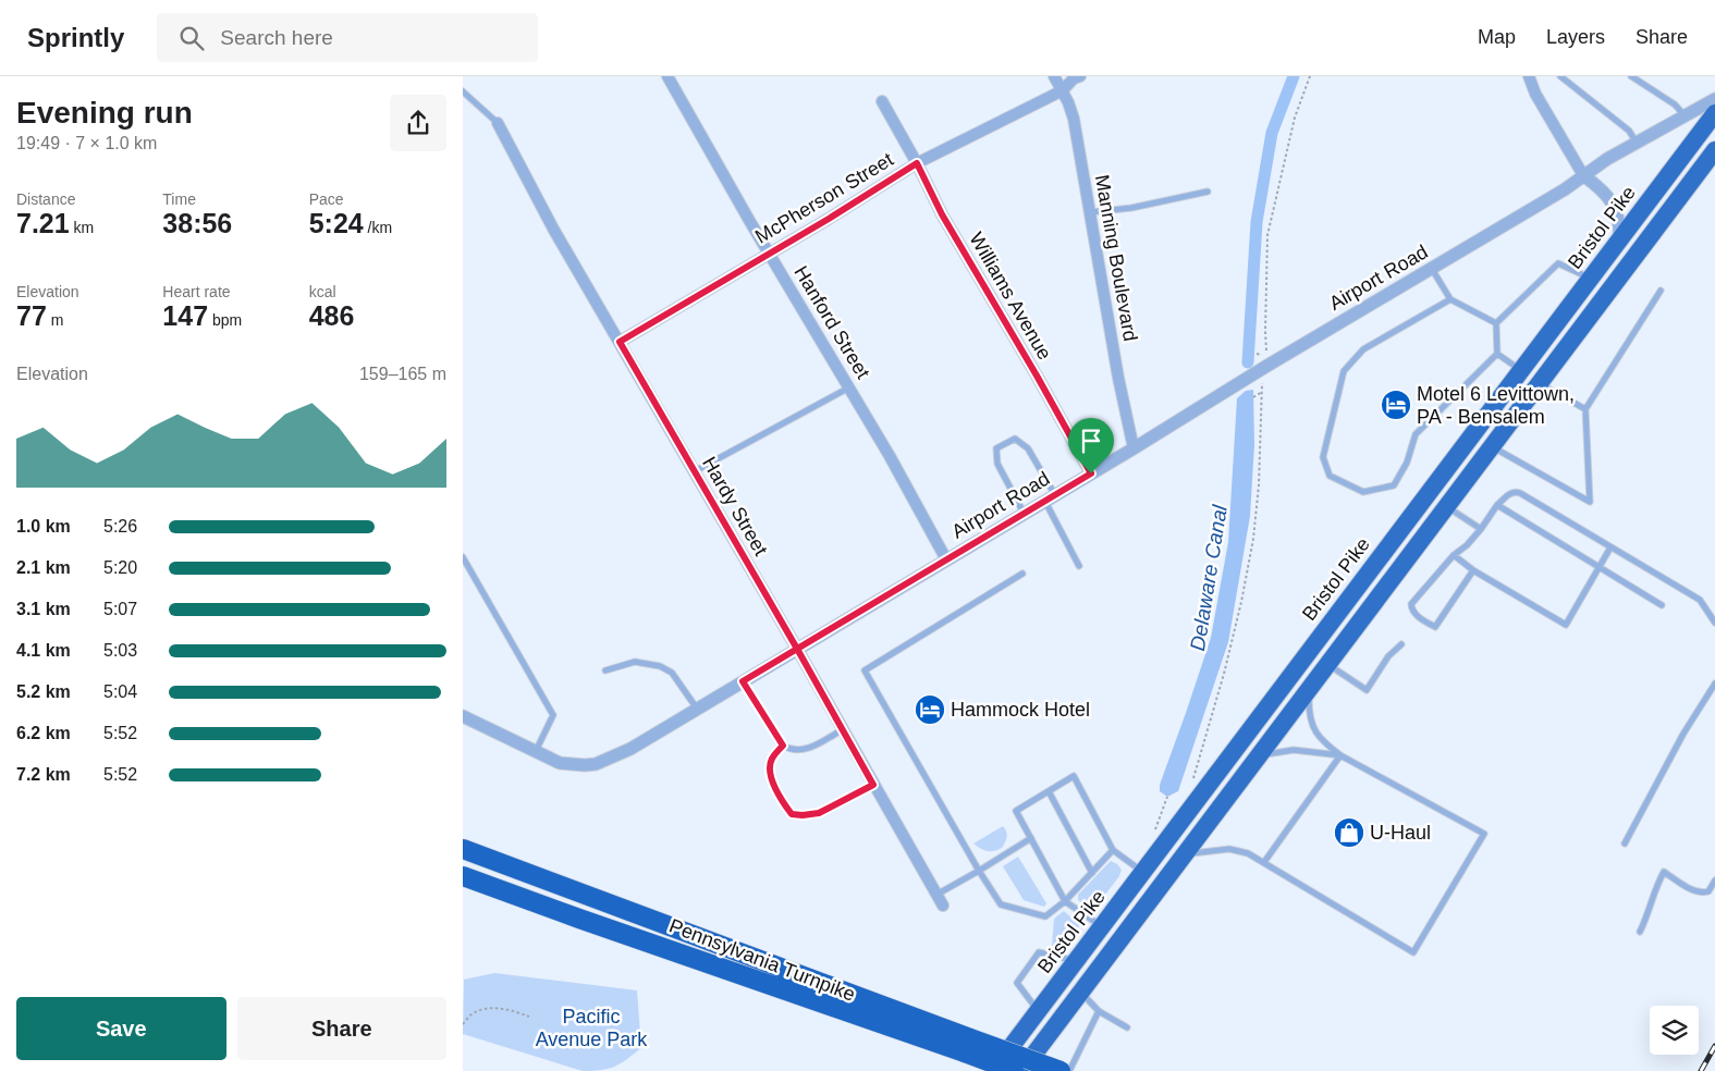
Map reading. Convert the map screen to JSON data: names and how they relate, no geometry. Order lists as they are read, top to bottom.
{
  "streets": {
    "highway": ["Bristol Pike", "Pennsylvania Turnpike"],
    "street": [
      "McPherson Street",
      "Manning Boulevard",
      "Airport Road",
      "Williams Avenue",
      "Hanford Street",
      "Hardy Street"
    ]
  },
  "crossings": [
    ["McPherson Street", "Manning Boulevard"],
    ["McPherson Street", "Williams Avenue"],
    ["McPherson Street", "Hanford Street"],
    ["McPherson Street", "Hardy Street"],
    ["Manning Boulevard", "Airport Road"],
    ["Airport Road", "Williams Avenue"],
    ["Airport Road", "Hanford Street"],
    ["Airport Road", "Hardy Street"]
  ],
  "water": ["Delaware Canal"],
  "parks": ["Pacific Avenue Park"],
  "places": {
    "hotel": ["Motel 6 Levittown, PA - Bensalem", "Hammock Hotel"],
    "shop": ["U-Haul"]
  },
  "page": {
    "header": "Sprintly",
    "search": "Search here",
    "nav": ["Map", "Layers", "Share"],
    "heading": ["Evening run", "19:49 · 7 × 1.0 km"],
    "stats": [
      ["Distance", "7.21 km"],
      ["Time", "38:56"],
      ["Pace", "5:24 /km"],
      ["Elevation", "77 m"],
      ["Heart rate", "147 bpm"],
      ["kcal", "486"]
    ],
    "chart": ["Elevation", "159–165 m"],
    "list": [
      {
        "name": "1.0 km",
        "note": "5:26"
      },
      {
        "name": "2.1 km",
        "note": "5:20"
      },
      {
        "name": "3.1 km",
        "note": "5:07"
      },
      {
        "name": "4.1 km",
        "note": "5:03"
      },
      {
        "name": "5.2 km",
        "note": "5:04"
      },
      {
        "name": "6.2 km",
        "note": "5:52"
      },
      {
        "name": "7.2 km",
        "note": "5:52"
      }
    ],
    "buttons": ["Save", "Share"]
  }
}
